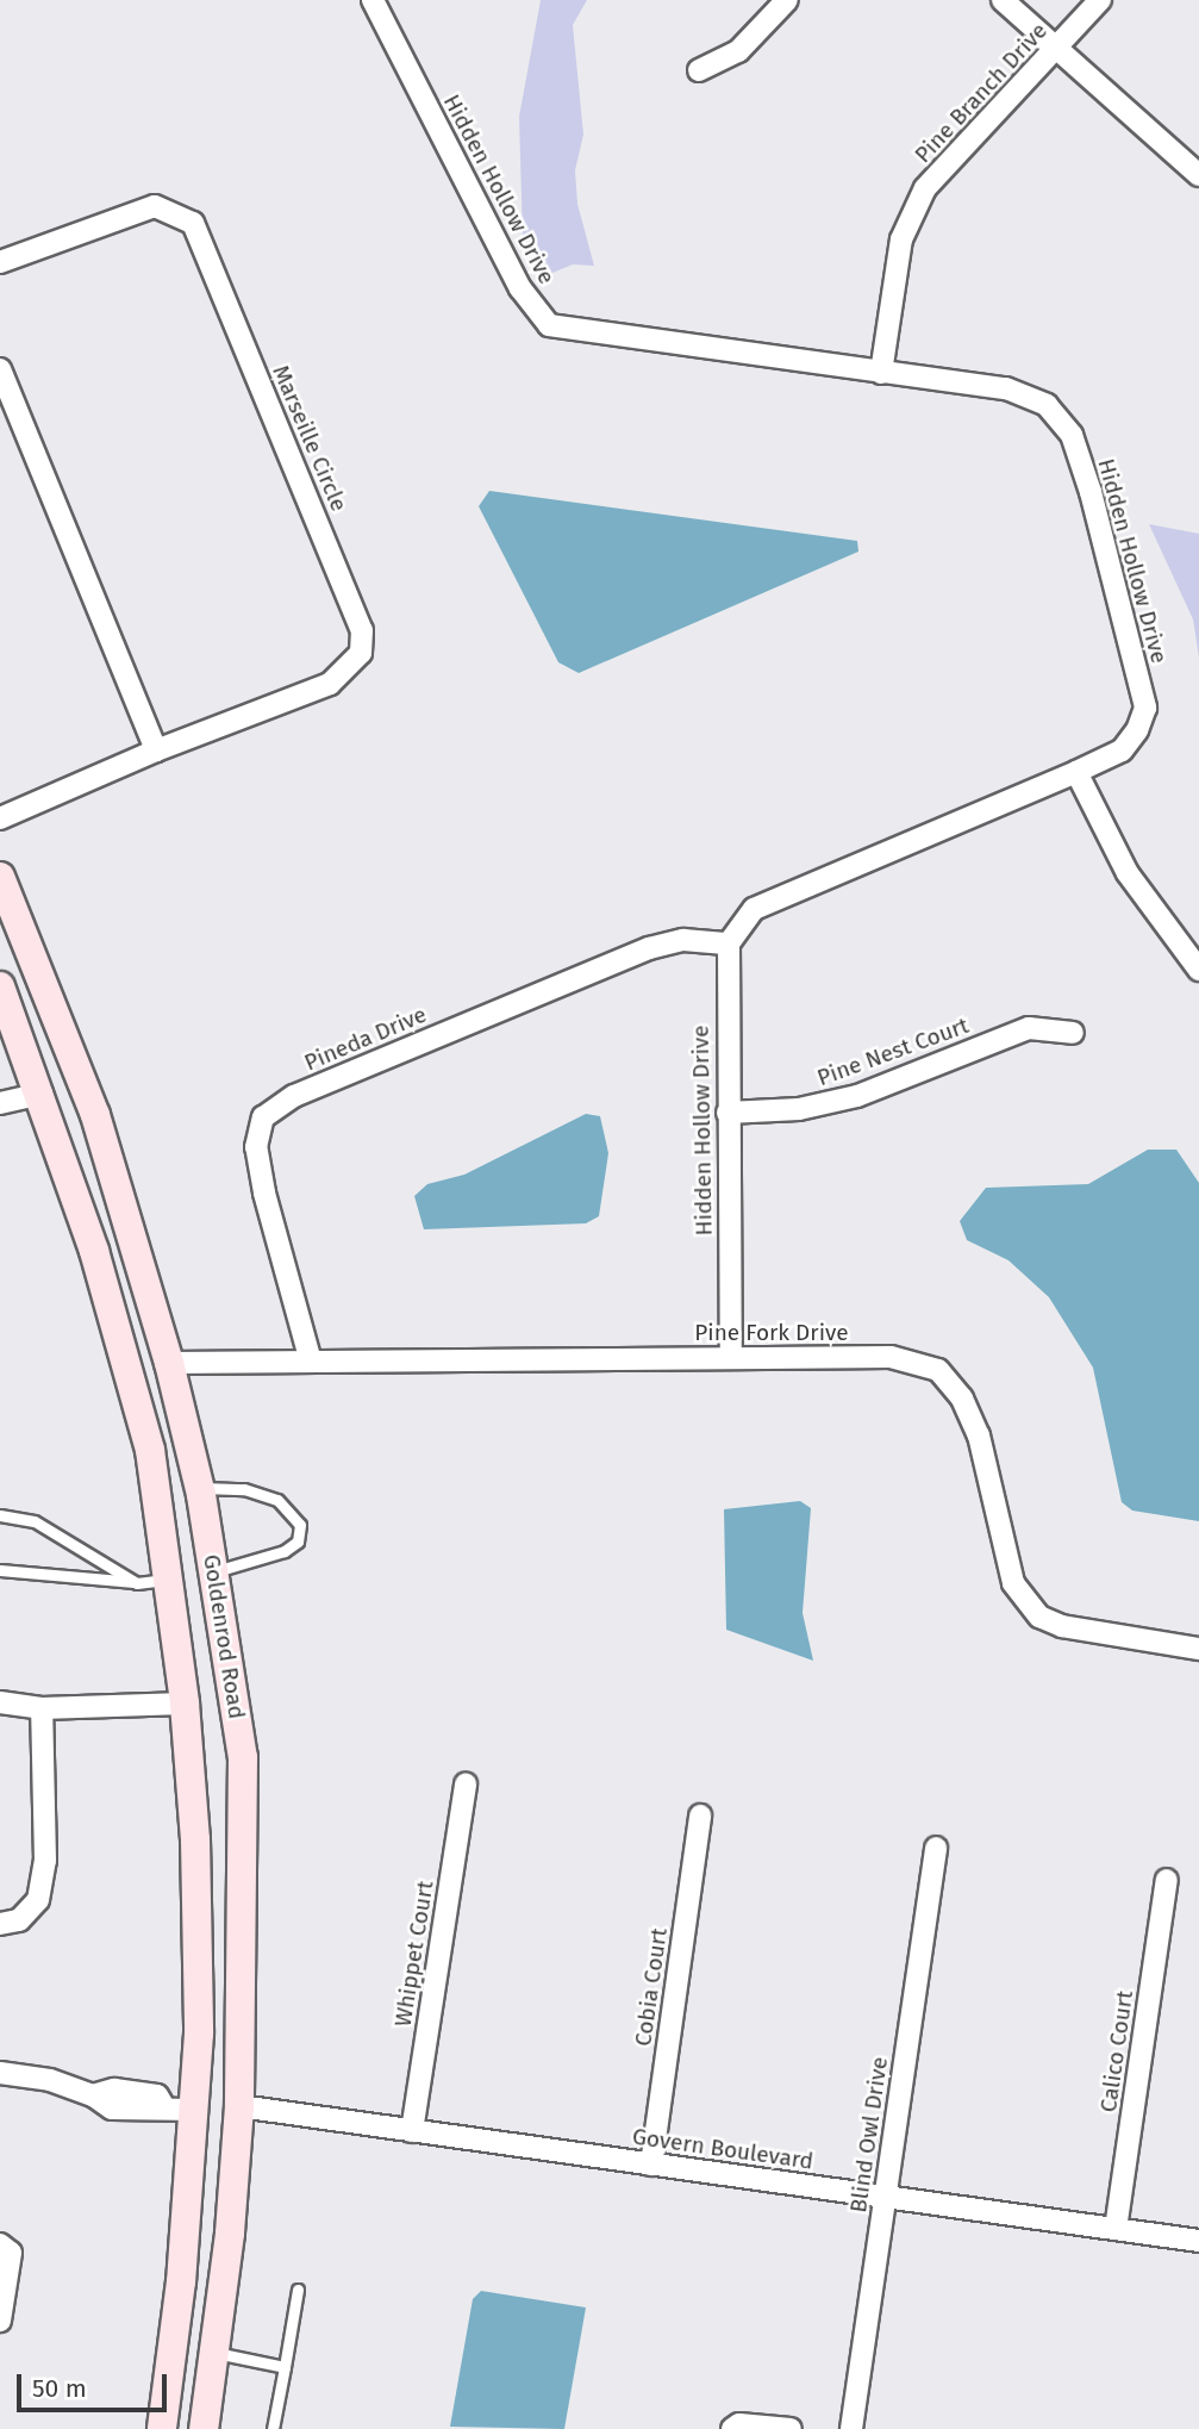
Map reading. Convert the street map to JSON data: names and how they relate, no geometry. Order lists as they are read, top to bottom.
{
  "streets": {
    "main road": ["Goldenrod Road"],
    "street": [
      "Pine Branch Drive",
      "Hidden Hollow Drive",
      "Marseille Circle",
      "Pineda Drive",
      "Pine Nest Court",
      "Pine Fork Drive",
      "Whippet Court",
      "Cobia Court",
      "Calico Court",
      "Blind Owl Drive",
      "Govern Boulevard"
    ]
  },
  "crossings": [
    ["Pine Branch Drive", "Hidden Hollow Drive"],
    ["Hidden Hollow Drive", "Pineda Drive"],
    ["Hidden Hollow Drive", "Pine Nest Court"],
    ["Hidden Hollow Drive", "Pine Fork Drive"],
    ["Pineda Drive", "Pine Fork Drive"],
    ["Pine Fork Drive", "Goldenrod Road"],
    ["Goldenrod Road", "Govern Boulevard"],
    ["Whippet Court", "Govern Boulevard"],
    ["Cobia Court", "Govern Boulevard"],
    ["Calico Court", "Govern Boulevard"],
    ["Blind Owl Drive", "Govern Boulevard"]
  ],
  "scale_bar": "50 m"
}
